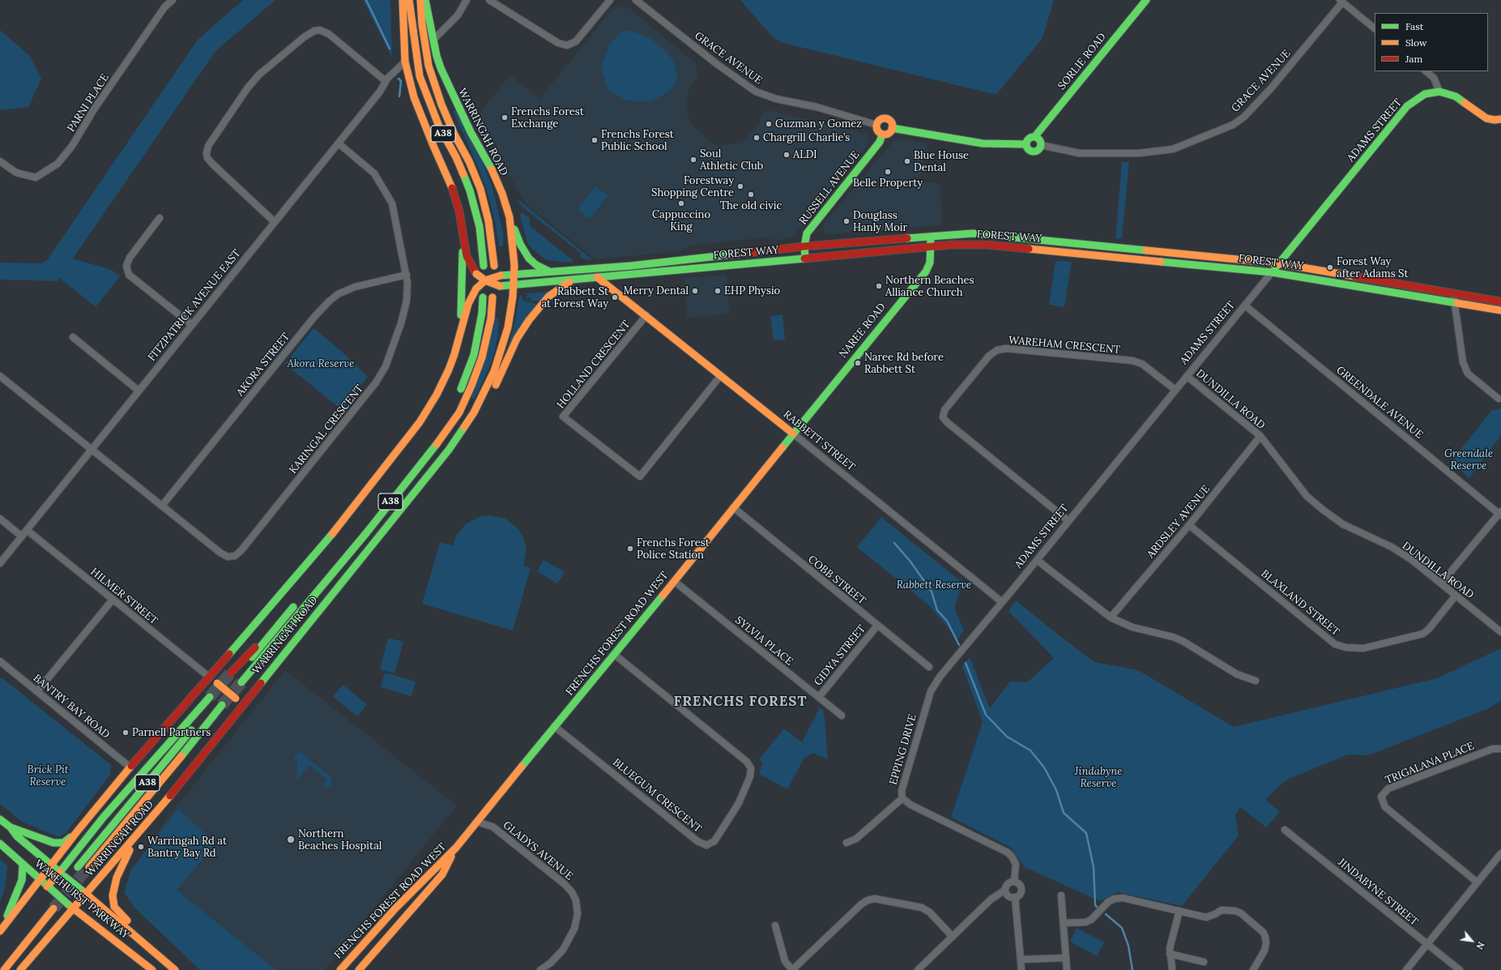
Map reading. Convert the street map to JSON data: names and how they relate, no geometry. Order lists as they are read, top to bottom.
{
  "streets": {
    "main road": [
      "SORLIE ROAD",
      "ADAMS STREET",
      "WARRINGAH ROAD",
      "A38",
      "RUSSELL AVENUE",
      "FOREST WAY",
      "NAREE ROAD",
      "RABBETT STREET",
      "FRENCHS FOREST ROAD WEST",
      "WAKEHURST PARKWAY"
    ],
    "street": [
      "GRACE AVENUE",
      "PARNI PLACE",
      "FITZPATRICK AVENUE EAST",
      "WAREHAM CRESCENT",
      "AKORA STREET",
      "HOLLAND CRESCENT",
      "DUNDILLA ROAD",
      "GREENDALE AVENUE",
      "KARINGAL CRESCENT",
      "ARDSLEY AVENUE",
      "COBB STREET",
      "HILMER STREET",
      "BLAXLAND STREET",
      "SYLVIA PLACE",
      "GIDYA STREET",
      "BANTRY BAY ROAD",
      "EPPING DRIVE",
      "TRIGALANA PLACE",
      "BLUEGUM CRESCENT",
      "GLADYS AVENUE",
      "JINDABYNE STREET"
    ]
  },
  "crossings": [
    ["GRACE AVENUE", "SORLIE ROAD"],
    ["GRACE AVENUE", "RUSSELL AVENUE"],
    ["ADAMS STREET", "FOREST WAY"],
    ["ADAMS STREET", "WAREHAM CRESCENT"],
    ["ADAMS STREET", "DUNDILLA ROAD"],
    ["ADAMS STREET", "GREENDALE AVENUE"],
    ["ADAMS STREET", "RABBETT STREET"],
    ["ADAMS STREET", "EPPING DRIVE"],
    ["WARRINGAH ROAD", "FOREST WAY"],
    ["WARRINGAH ROAD", "WAKEHURST PARKWAY"],
    ["A38", "FITZPATRICK AVENUE EAST"],
    ["A38", "HILMER STREET"],
    ["A38", "BANTRY BAY ROAD"],
    ["A38", "WAKEHURST PARKWAY"],
    ["RUSSELL AVENUE", "FOREST WAY"],
    ["FOREST WAY", "NAREE ROAD"],
    ["FOREST WAY", "RABBETT STREET"],
    ["FITZPATRICK AVENUE EAST", "KARINGAL CRESCENT"],
    ["FITZPATRICK AVENUE EAST", "HILMER STREET"],
    ["NAREE ROAD", "RABBETT STREET"],
    ["NAREE ROAD", "FRENCHS FOREST ROAD WEST"],
    ["AKORA STREET", "KARINGAL CRESCENT"],
    ["HOLLAND CRESCENT", "RABBETT STREET"],
    ["DUNDILLA ROAD", "ARDSLEY AVENUE"],
    ["DUNDILLA ROAD", "BLAXLAND STREET"],
    ["RABBETT STREET", "FRENCHS FOREST ROAD WEST"],
    ["RABBETT STREET", "EPPING DRIVE"],
    ["ARDSLEY AVENUE", "BLAXLAND STREET"],
    ["COBB STREET", "FRENCHS FOREST ROAD WEST"],
    ["COBB STREET", "GIDYA STREET"],
    ["FRENCHS FOREST ROAD WEST", "SYLVIA PLACE"],
    ["FRENCHS FOREST ROAD WEST", "BLUEGUM CRESCENT"],
    ["FRENCHS FOREST ROAD WEST", "GLADYS AVENUE"],
    ["SYLVIA PLACE", "GIDYA STREET"]
  ],
  "districts": ["FRENCHS FOREST"],
  "parks": [
    "Akora Reserve",
    "Greendale Reserve",
    "Rabbett Reserve",
    "Brick Pit Reserve",
    "Jindabyne Reserve"
  ],
  "places": [
    "Frenchs Forest Exchange",
    "Guzman y Gomez",
    "Chargrill Charlie’s",
    "Frenchs Forest Public School",
    "ALDI",
    "Soul Athletic Club",
    "Blue House Dental",
    "Belle Property",
    "Forestway Shopping Centre",
    "The old civic",
    "Cappuccino King",
    "Douglass Hanly Moir",
    "Forest Way after Adams St",
    "Northern Beaches Alliance Church",
    "Merry Dental",
    "EHP Physio",
    "Rabbett St at Forest Way",
    "Naree Rd before Rabbett St",
    "Frenchs Forest Police Station",
    "Parnell Partners",
    "Northern Beaches Hospital",
    "Warringah Rd at Bantry Bay Rd"
  ],
  "legend": ["Fast", "Slow", "Jam"],
  "north": "bottom right"
}
